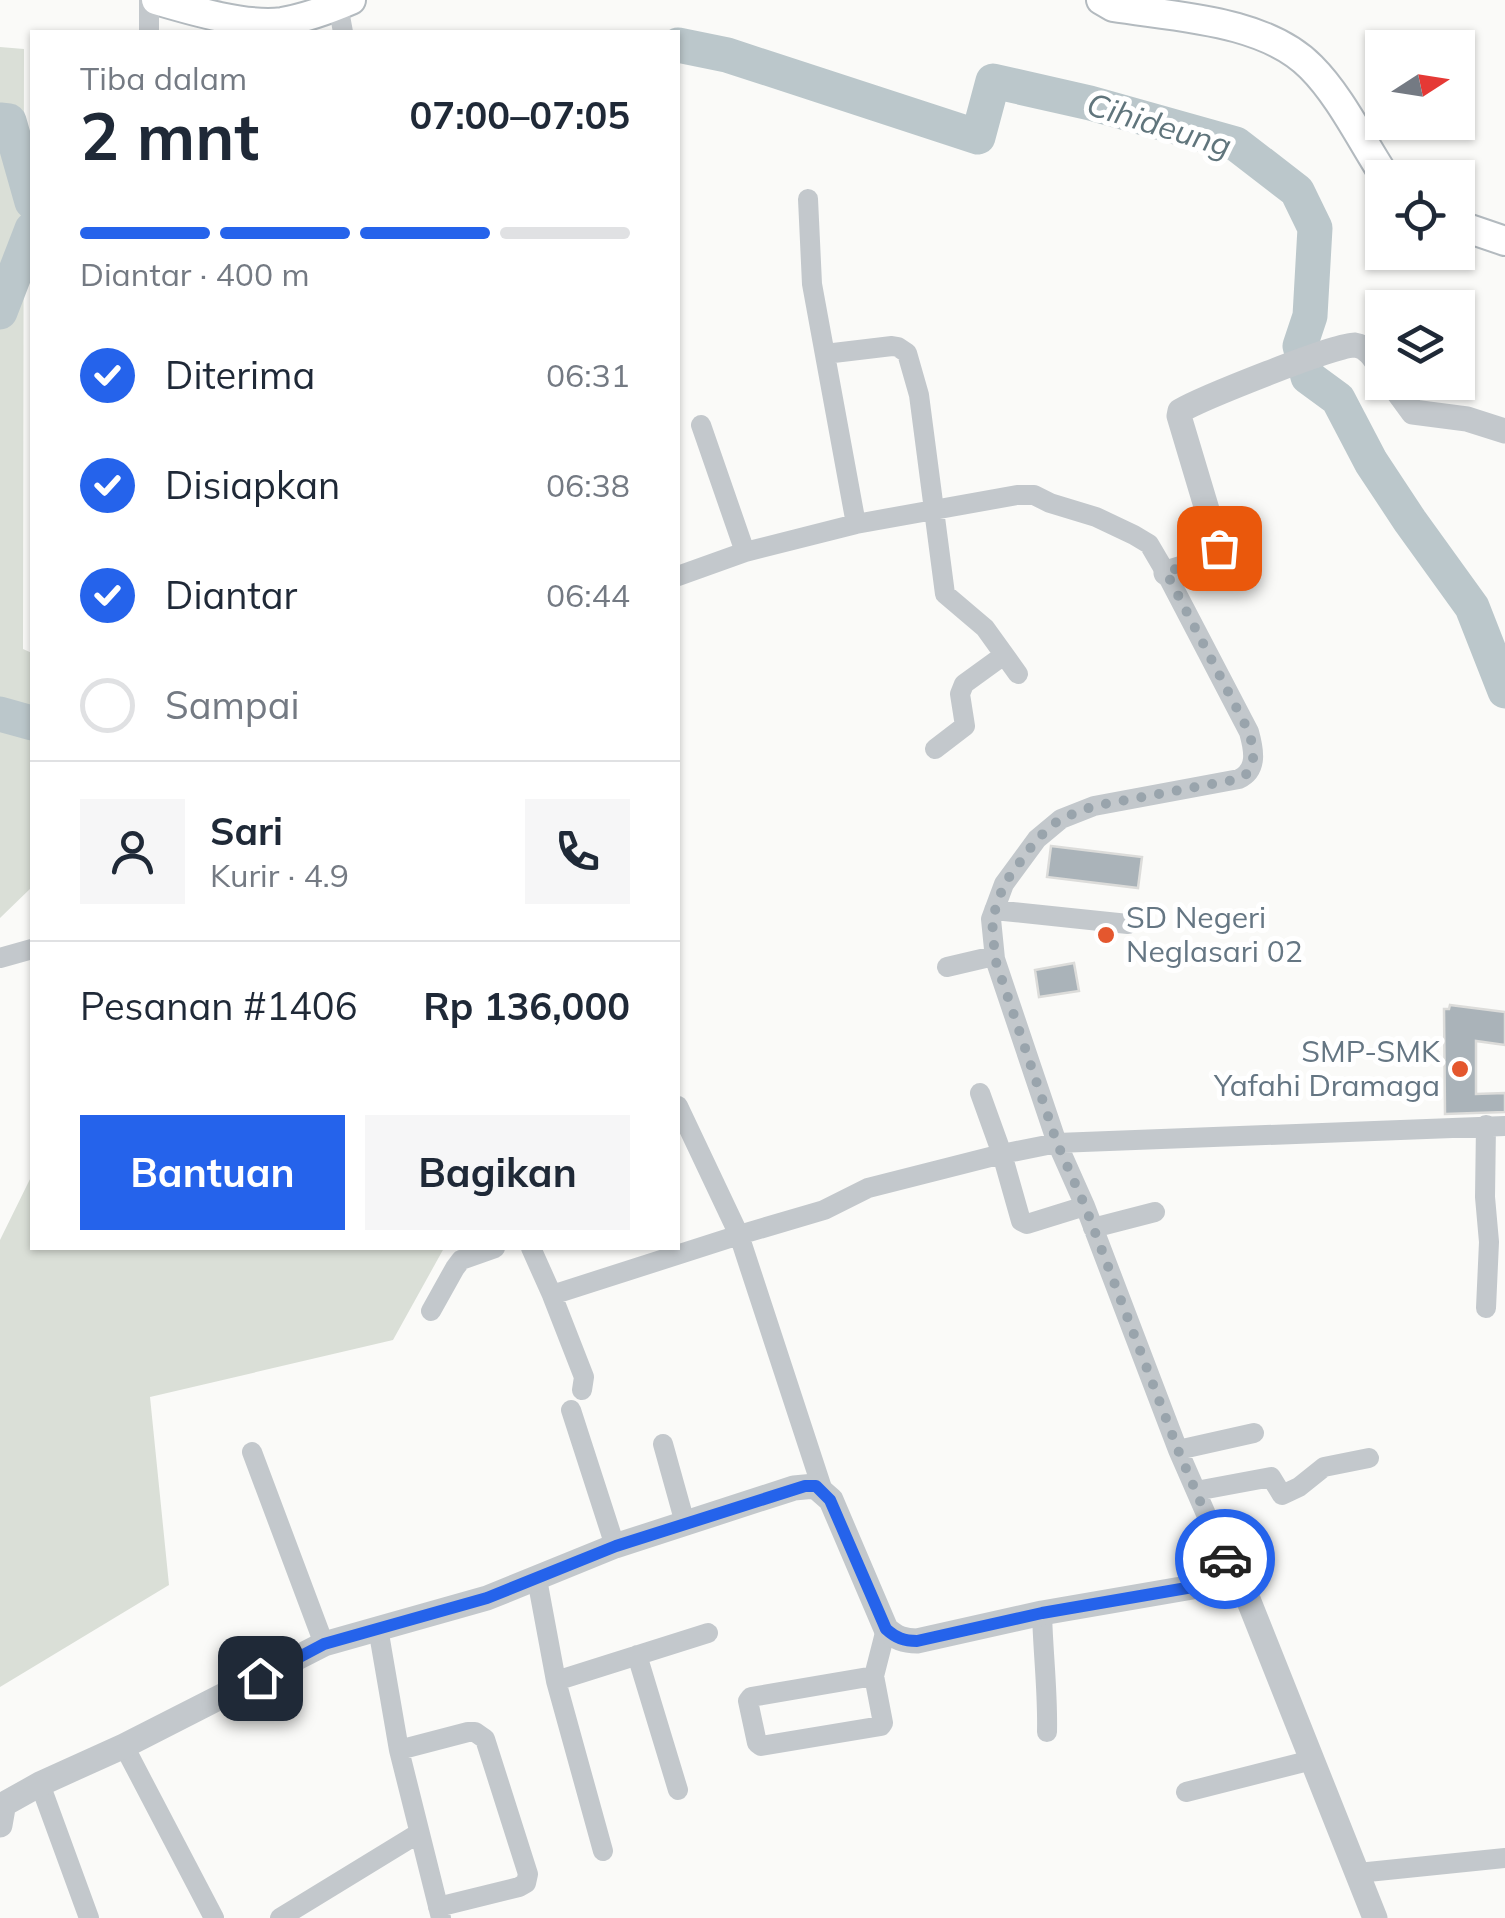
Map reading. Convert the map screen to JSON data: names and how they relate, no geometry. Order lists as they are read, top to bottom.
{
  "water": ["Cihideung"],
  "places": ["SD Negeri Neglasari 02", "SMP-SMK Yafahi Dramaga"],
  "north": "right",
  "page": {
    "heading": ["2 mnt", "Tiba dalam", "07:00–07:05"],
    "panel": [
      "Sari",
      "Kurir · 4.9",
      "Pesanan #1406",
      "Rp 136,000"
    ],
    "bar": "Diantar · 400 m",
    "list": [
      ["Diterima", "06:31"],
      ["Disiapkan", "06:38"],
      ["Diantar", "06:44"],
      "Sampai"
    ],
    "buttons": ["Bantuan", "Bagikan"]
  }
}
